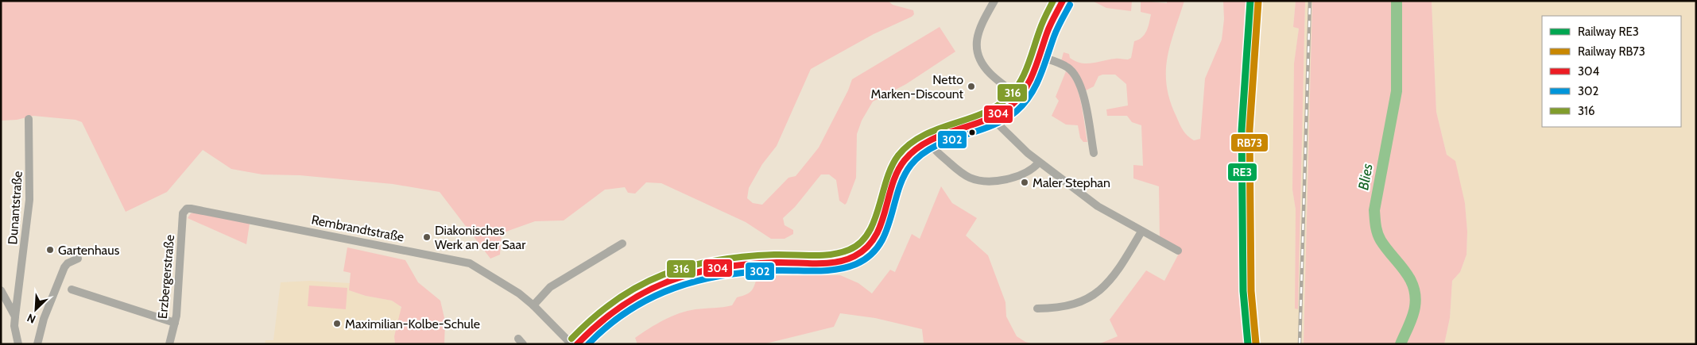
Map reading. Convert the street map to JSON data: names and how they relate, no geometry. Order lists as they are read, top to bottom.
{
  "streets": {
    "street": ["Dunantstraße", "Rembrandtstraße", "Erzbergerstraße"]
  },
  "crossings": [
    ["Rembrandtstraße", "Erzbergerstraße"]
  ],
  "water": ["Blies"],
  "places": [
    "Netto Marken-Discount",
    "Maler Stephan",
    "Diakonisches Werk an der Saar",
    "Gartenhaus",
    "Maximilian-Kolbe-Schule"
  ],
  "lines": [
    "rail line RE3",
    "transit line 304",
    "transit line 316",
    "rail line RB73",
    "transit line 302"
  ],
  "legend": [
    "Railway RE3",
    "Railway RB73",
    "304",
    "302",
    "316"
  ],
  "north": "bottom left"
}
